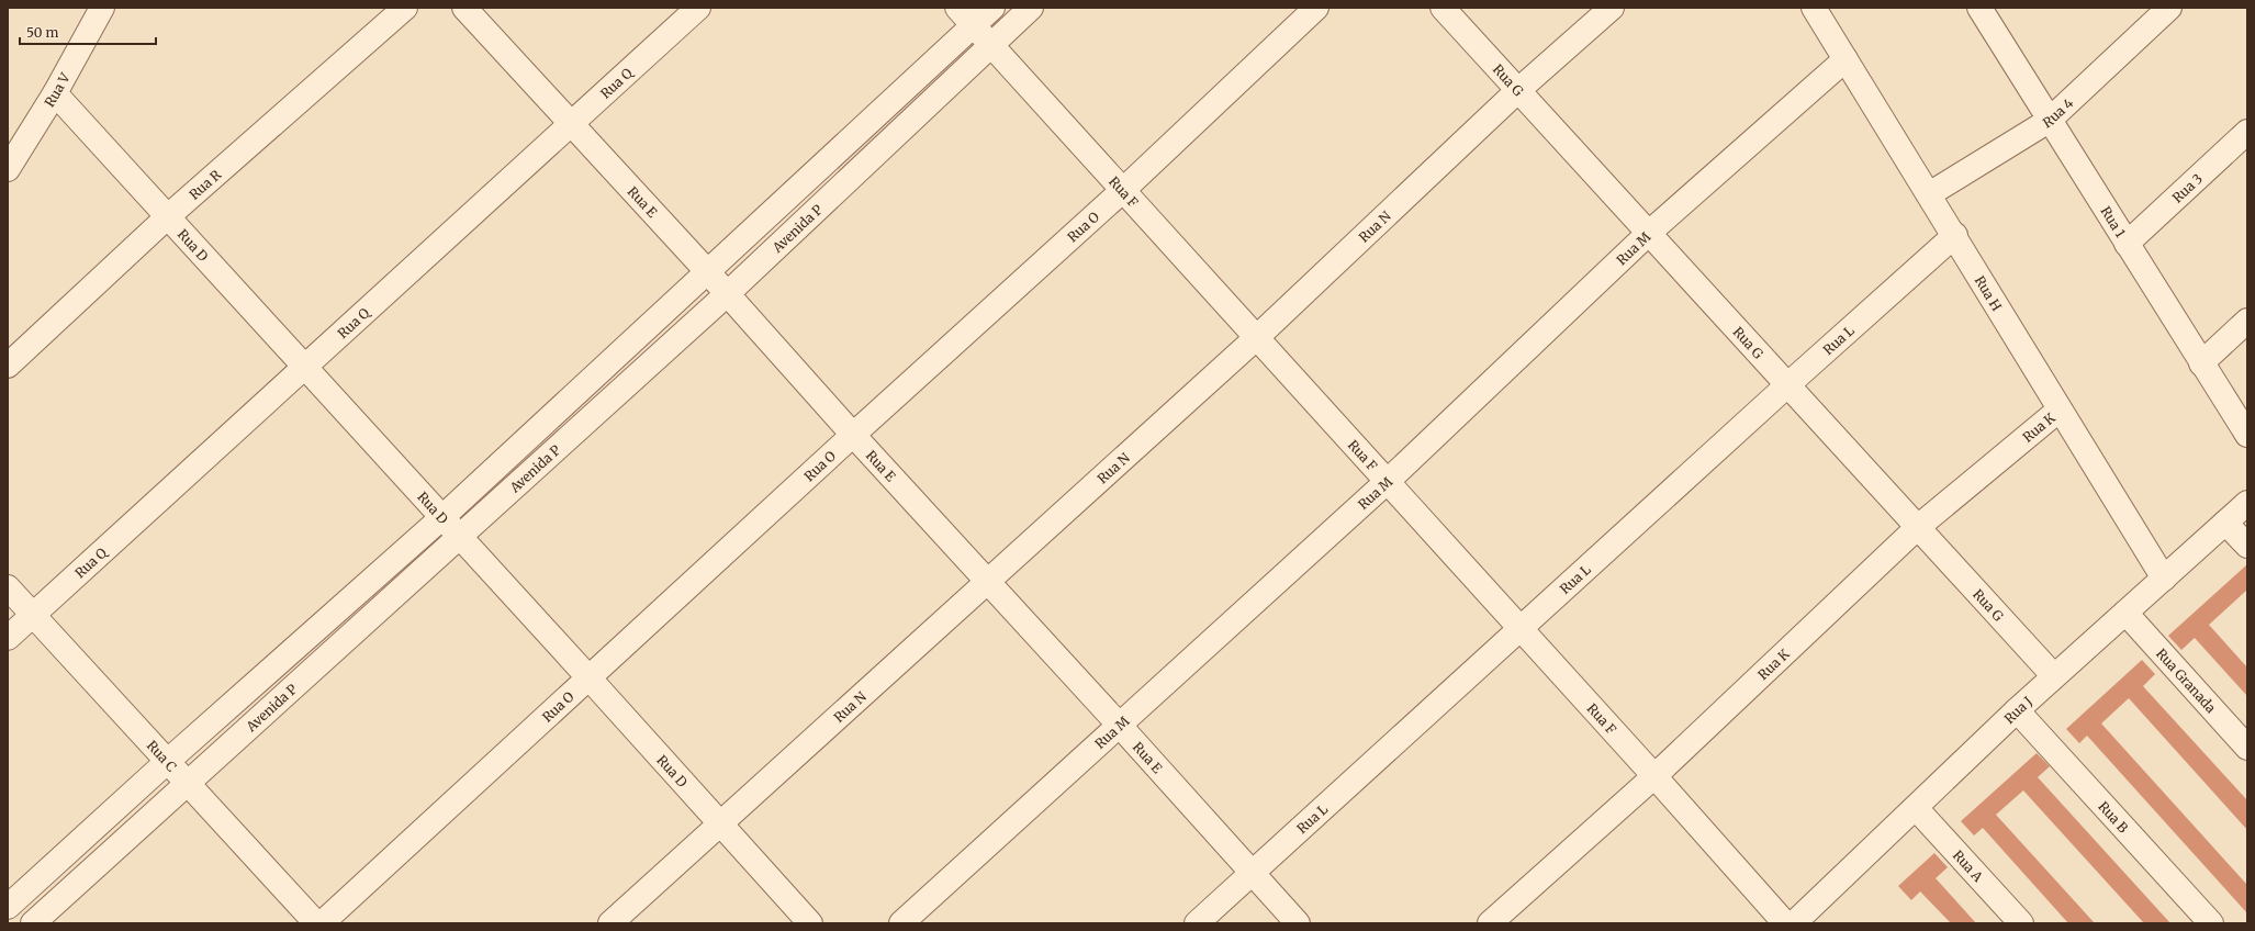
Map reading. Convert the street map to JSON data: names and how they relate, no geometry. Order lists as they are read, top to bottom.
{
  "streets": {
    "street": [
      "Rua G",
      "Rua Q",
      "Rua V",
      "Rua 4",
      "Rua R",
      "Rua 3",
      "Rua F",
      "Rua E",
      "Rua 1",
      "Rua N",
      "Rua O",
      "Avenida P",
      "Rua D",
      "Rua M",
      "Rua H",
      "Rua L",
      "Rua K",
      "Rua Granada",
      "Rua J",
      "Rua C",
      "Rua B",
      "Rua A"
    ]
  },
  "crossings": [
    ["Rua G", "Rua N"],
    ["Rua G", "Rua M"],
    ["Rua G", "Rua L"],
    ["Rua G", "Rua K"],
    ["Rua G", "Rua J"],
    ["Rua Q", "Rua E"],
    ["Rua Q", "Rua D"],
    ["Rua Q", "Rua C"],
    ["Rua V", "Rua D"],
    ["Rua 4", "Rua 1"],
    ["Rua 4", "Rua H"],
    ["Rua R", "Rua D"],
    ["Rua 3", "Rua 1"],
    ["Rua F", "Rua N"],
    ["Rua F", "Rua O"],
    ["Rua F", "Avenida P"],
    ["Rua F", "Rua M"],
    ["Rua F", "Rua L"],
    ["Rua F", "Rua K"],
    ["Rua E", "Rua N"],
    ["Rua E", "Rua O"],
    ["Rua E", "Avenida P"],
    ["Rua E", "Rua M"],
    ["Rua E", "Rua L"],
    ["Rua N", "Rua D"],
    ["Rua O", "Rua D"],
    ["Avenida P", "Rua D"],
    ["Avenida P", "Rua C"],
    ["Rua M", "Rua H"],
    ["Rua H", "Rua L"],
    ["Rua H", "Rua K"],
    ["Rua H", "Rua J"],
    ["Rua Granada", "Rua J"],
    ["Rua J", "Rua B"],
    ["Rua J", "Rua A"]
  ],
  "scale_bar": "50 m"
}
